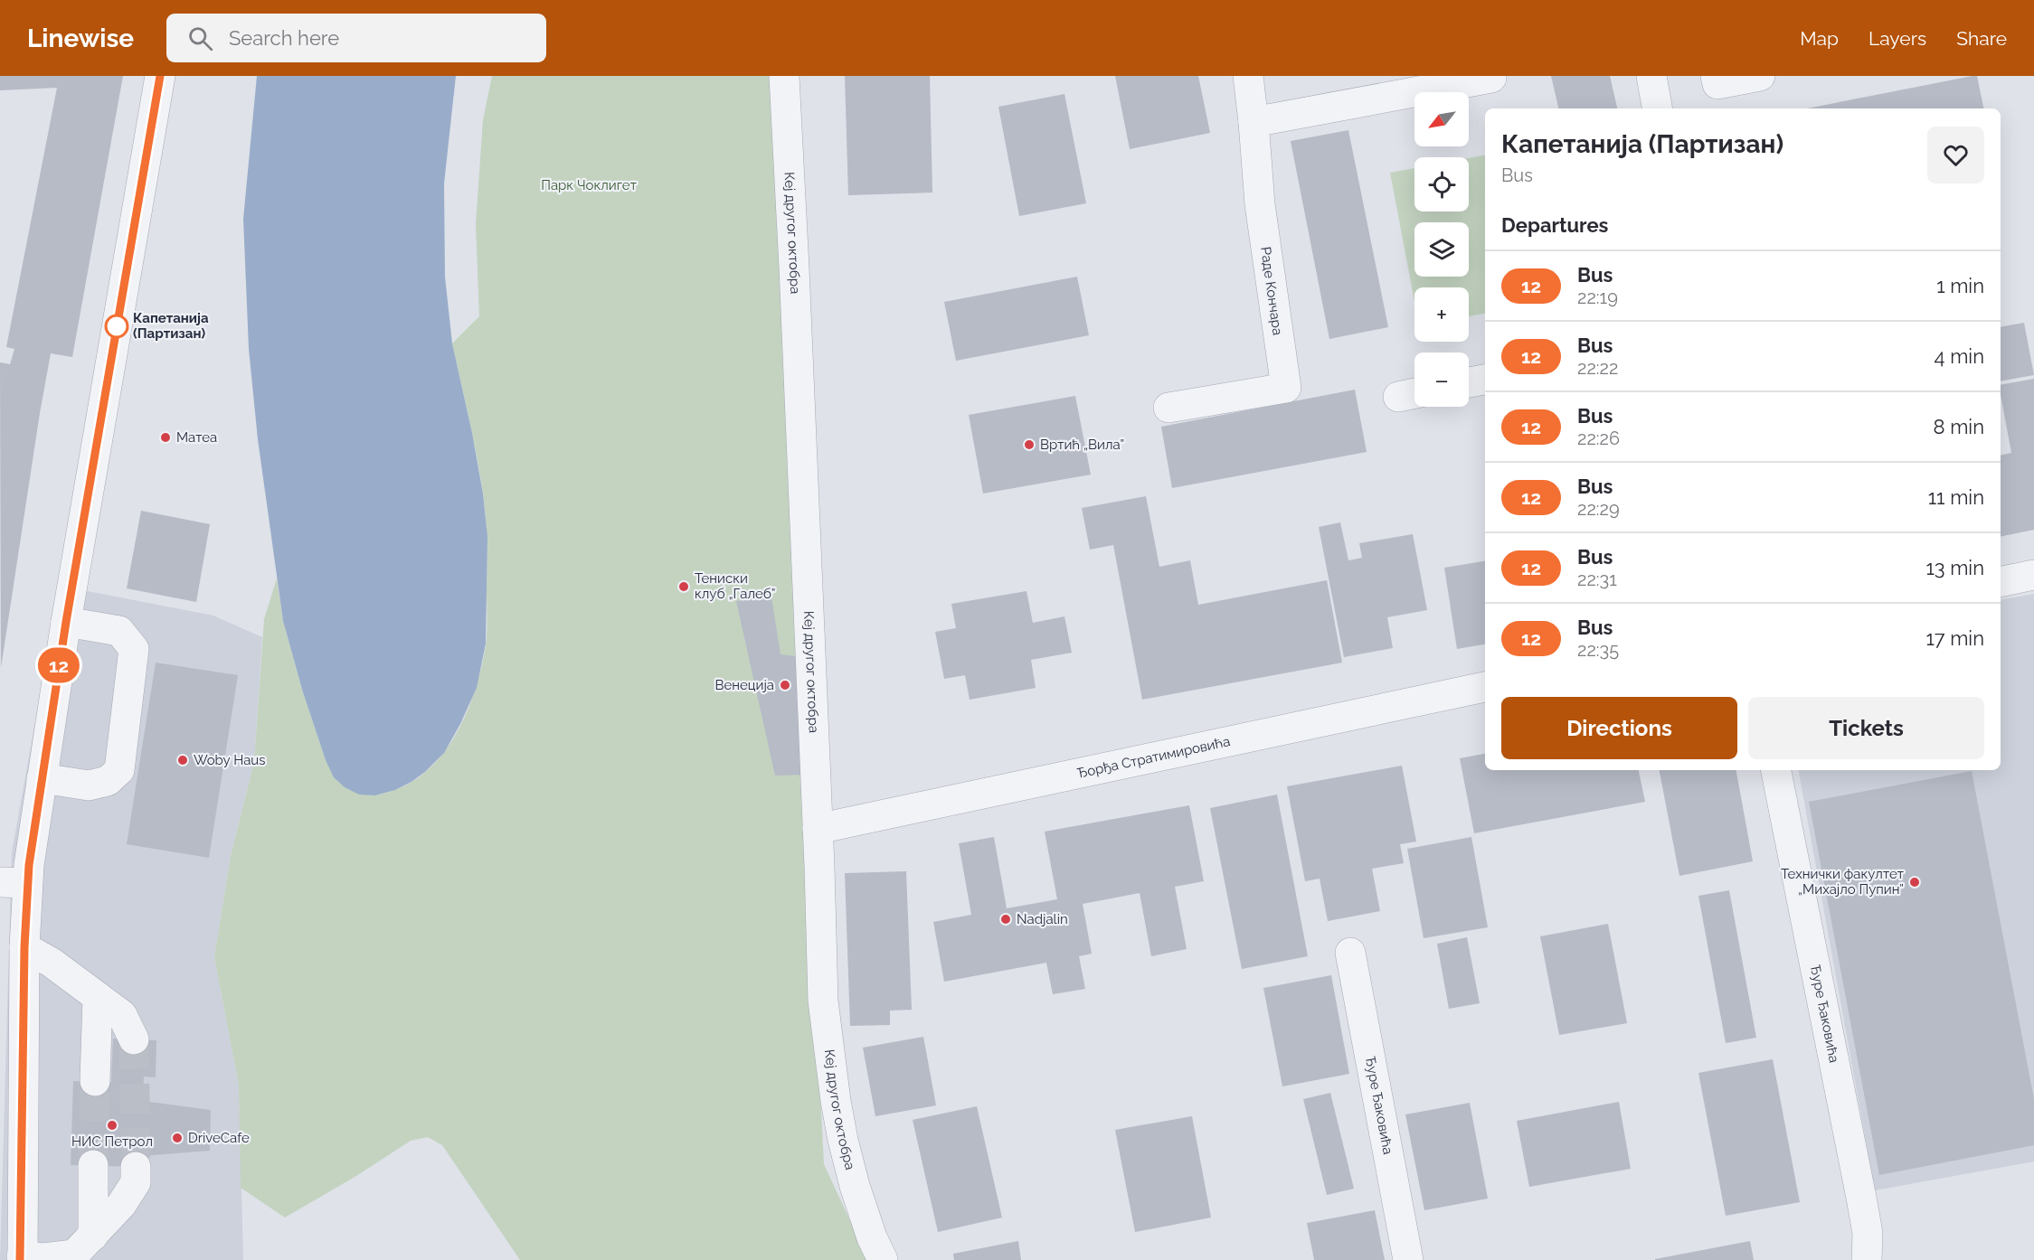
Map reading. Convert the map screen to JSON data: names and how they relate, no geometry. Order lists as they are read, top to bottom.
{
  "streets": {
    "street": [
      "Кеј другог октобра",
      "Раде Кончара",
      "Ђорђа Стратимировића",
      "Ђуре Ђаковића"
    ]
  },
  "crossings": [
    ["Кеј другог октобра", "Ђорђа Стратимировића"]
  ],
  "parks": ["Парк Чоклигет"],
  "places": [
    "Капетанија (Партизан)",
    "Матеа",
    "Вртић „Вила”",
    "Тениски клуб „Галеб”",
    "Венеција",
    "Woby Haus",
    "Технички факултет „Михајло Пупин”",
    "Nadjalin",
    "НИС Петрол",
    "DriveCafe"
  ],
  "lines": ["bus line 12"],
  "north": "bottom left",
  "page": {
    "header": "Linewise",
    "search": "Search here",
    "nav": ["Map", "Layers", "Share"],
    "on_map": "12",
    "map_buttons": ["+", "−"],
    "heading": [
      ["Капетанија (Партизан)", "Bus"],
      "Departures"
    ],
    "list": [
      {
        "mark": "12",
        "name": "Bus",
        "note": "22:19",
        "value": "1 min"
      },
      {
        "mark": "12",
        "name": "Bus",
        "note": "22:22",
        "value": "4 min"
      },
      {
        "mark": "12",
        "name": "Bus",
        "note": "22:26",
        "value": "8 min"
      },
      {
        "mark": "12",
        "name": "Bus",
        "note": "22:29",
        "value": "11 min"
      },
      {
        "mark": "12",
        "name": "Bus",
        "note": "22:31",
        "value": "13 min"
      },
      {
        "mark": "12",
        "name": "Bus",
        "note": "22:35",
        "value": "17 min"
      }
    ],
    "buttons": ["Directions", "Tickets"]
  }
}
